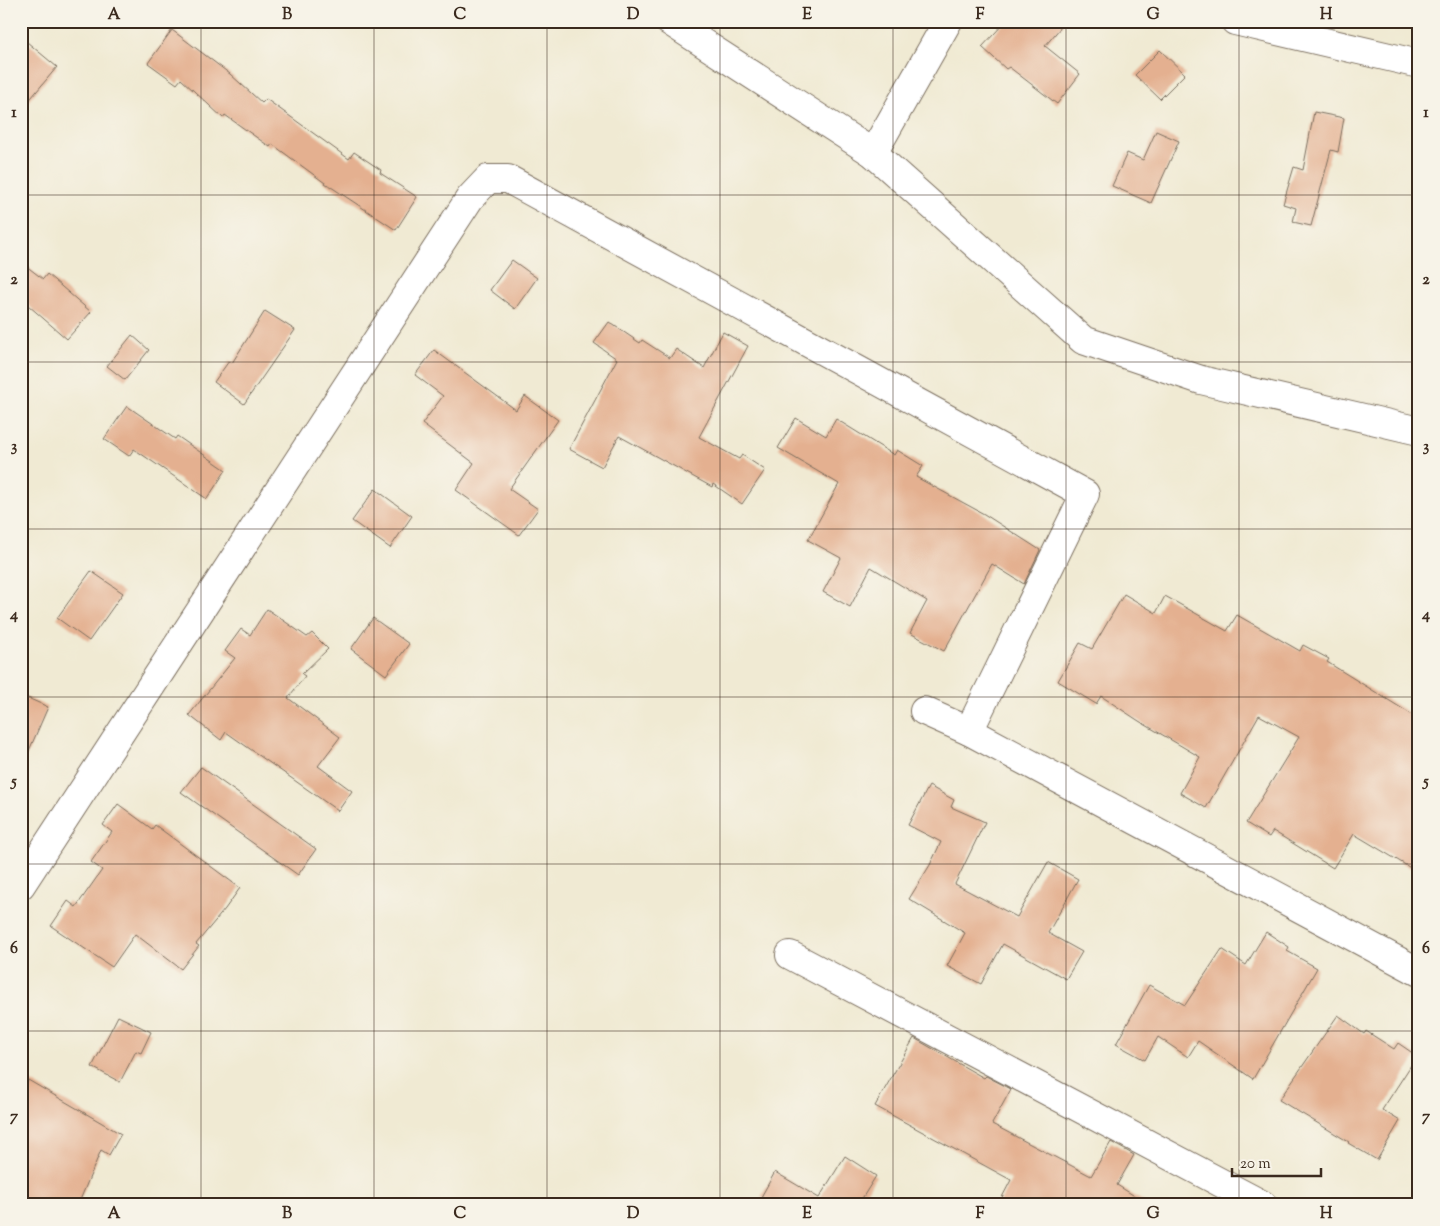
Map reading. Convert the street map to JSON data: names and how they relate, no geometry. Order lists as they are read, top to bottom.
{
  "scale_bar": "20 m",
  "grid": {
    "columns": [
      "A",
      "B",
      "C",
      "D",
      "E",
      "F",
      "G",
      "H"
    ],
    "rows": [
      "1",
      "2",
      "3",
      "4",
      "5",
      "6",
      "7"
    ]
  }
}
